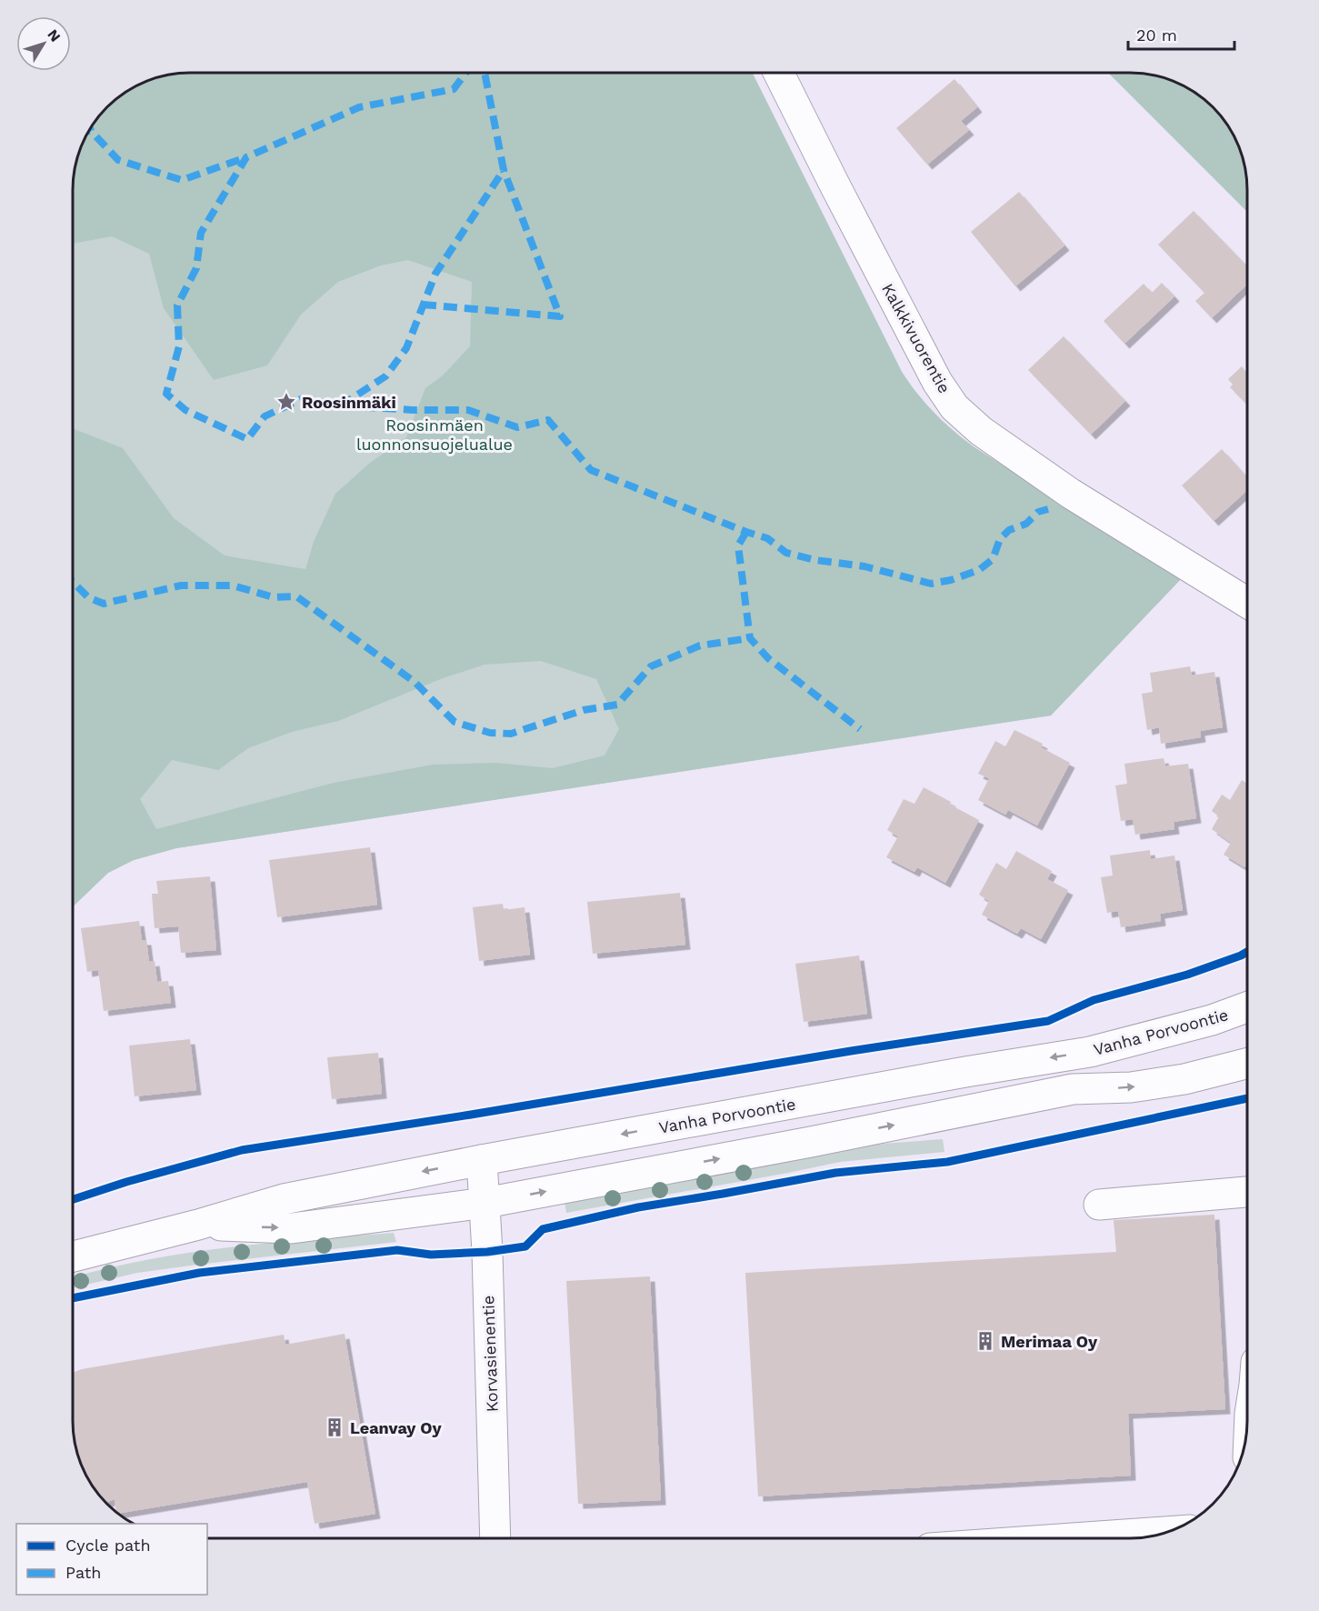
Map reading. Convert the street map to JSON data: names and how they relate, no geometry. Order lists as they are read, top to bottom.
{
  "streets": {
    "main road": ["Kalkkivuorentie", "Vanha Porvoontie", "Korvasienentie"]
  },
  "crossings": [
    ["Vanha Porvoontie", "Korvasienentie"]
  ],
  "parks": ["Roosinmäen luonnonsuojelualue"],
  "places": {
    "place": ["Roosinmäki"],
    "building": ["Merimaa Oy", "Leanvay Oy"]
  },
  "legend": ["Cycle path", "Path"],
  "scale_bar": "20 m",
  "north": "top right"
}
